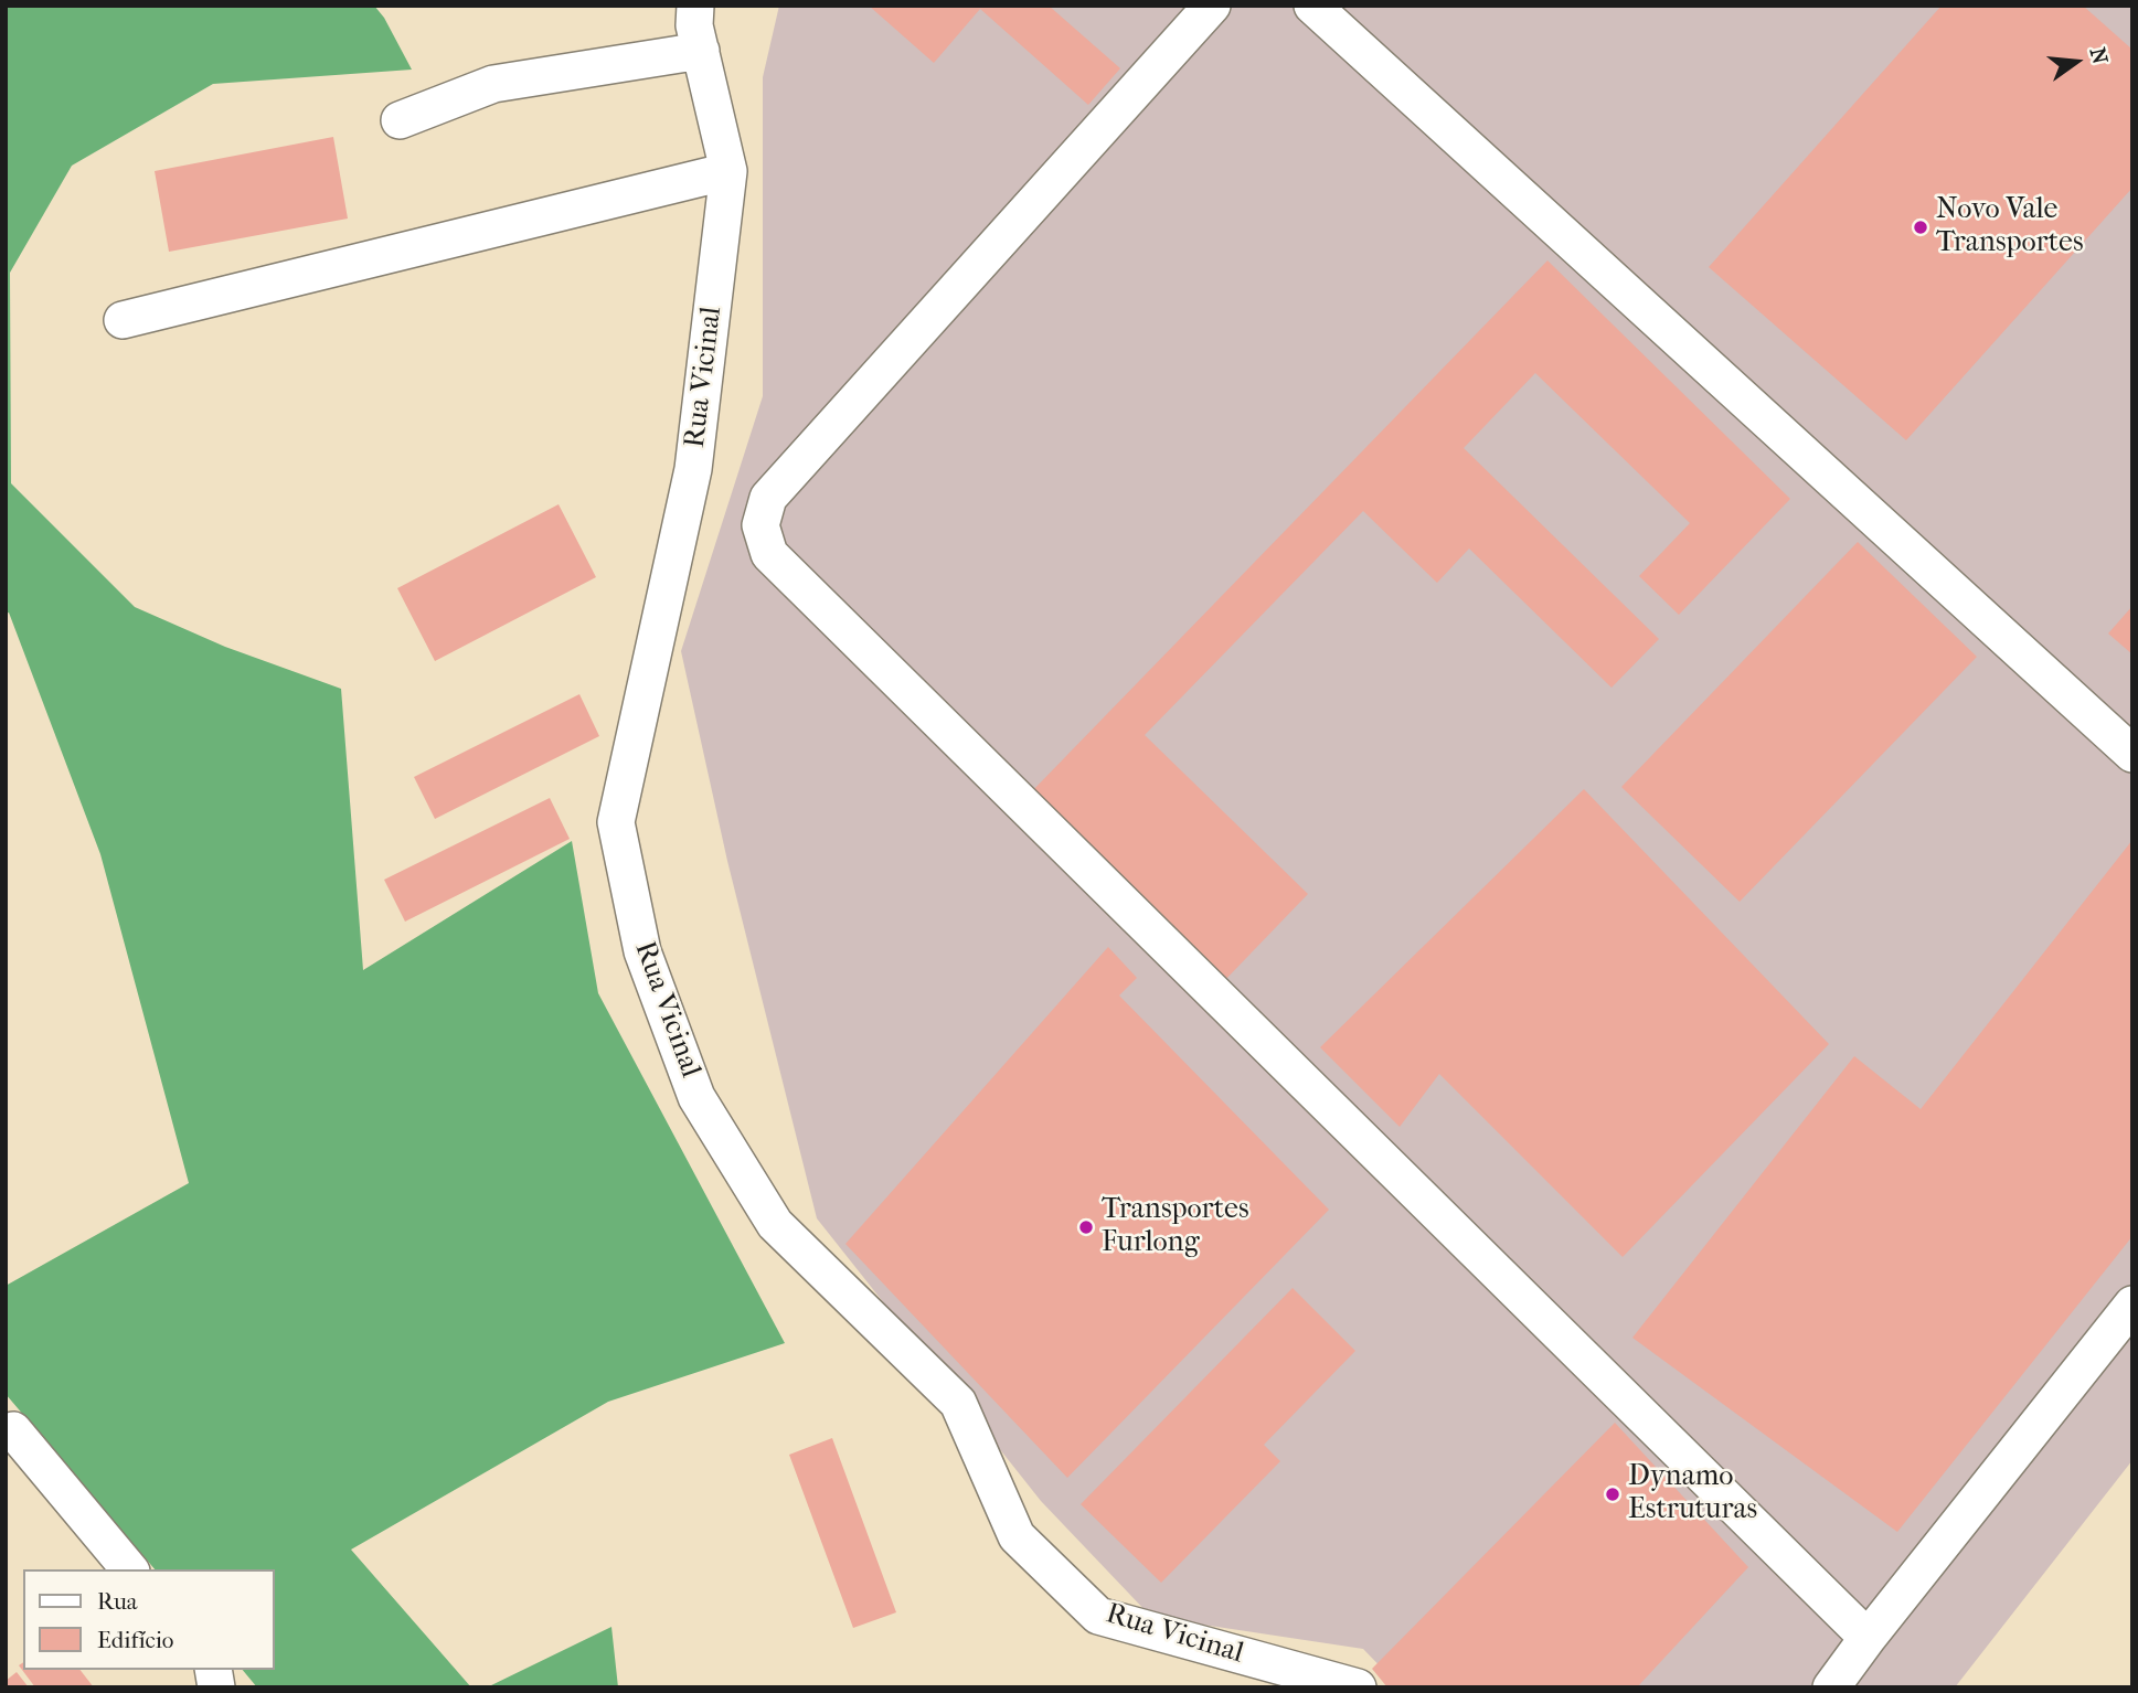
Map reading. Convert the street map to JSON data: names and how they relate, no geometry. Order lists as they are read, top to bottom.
{
  "streets": {
    "street": ["Rua Vicinal"]
  },
  "places": ["Novo Vale Transportes", "Transportes Furlong", "Dynamo Estruturas"],
  "legend": ["Rua", "Edifício"],
  "north": "right"
}
